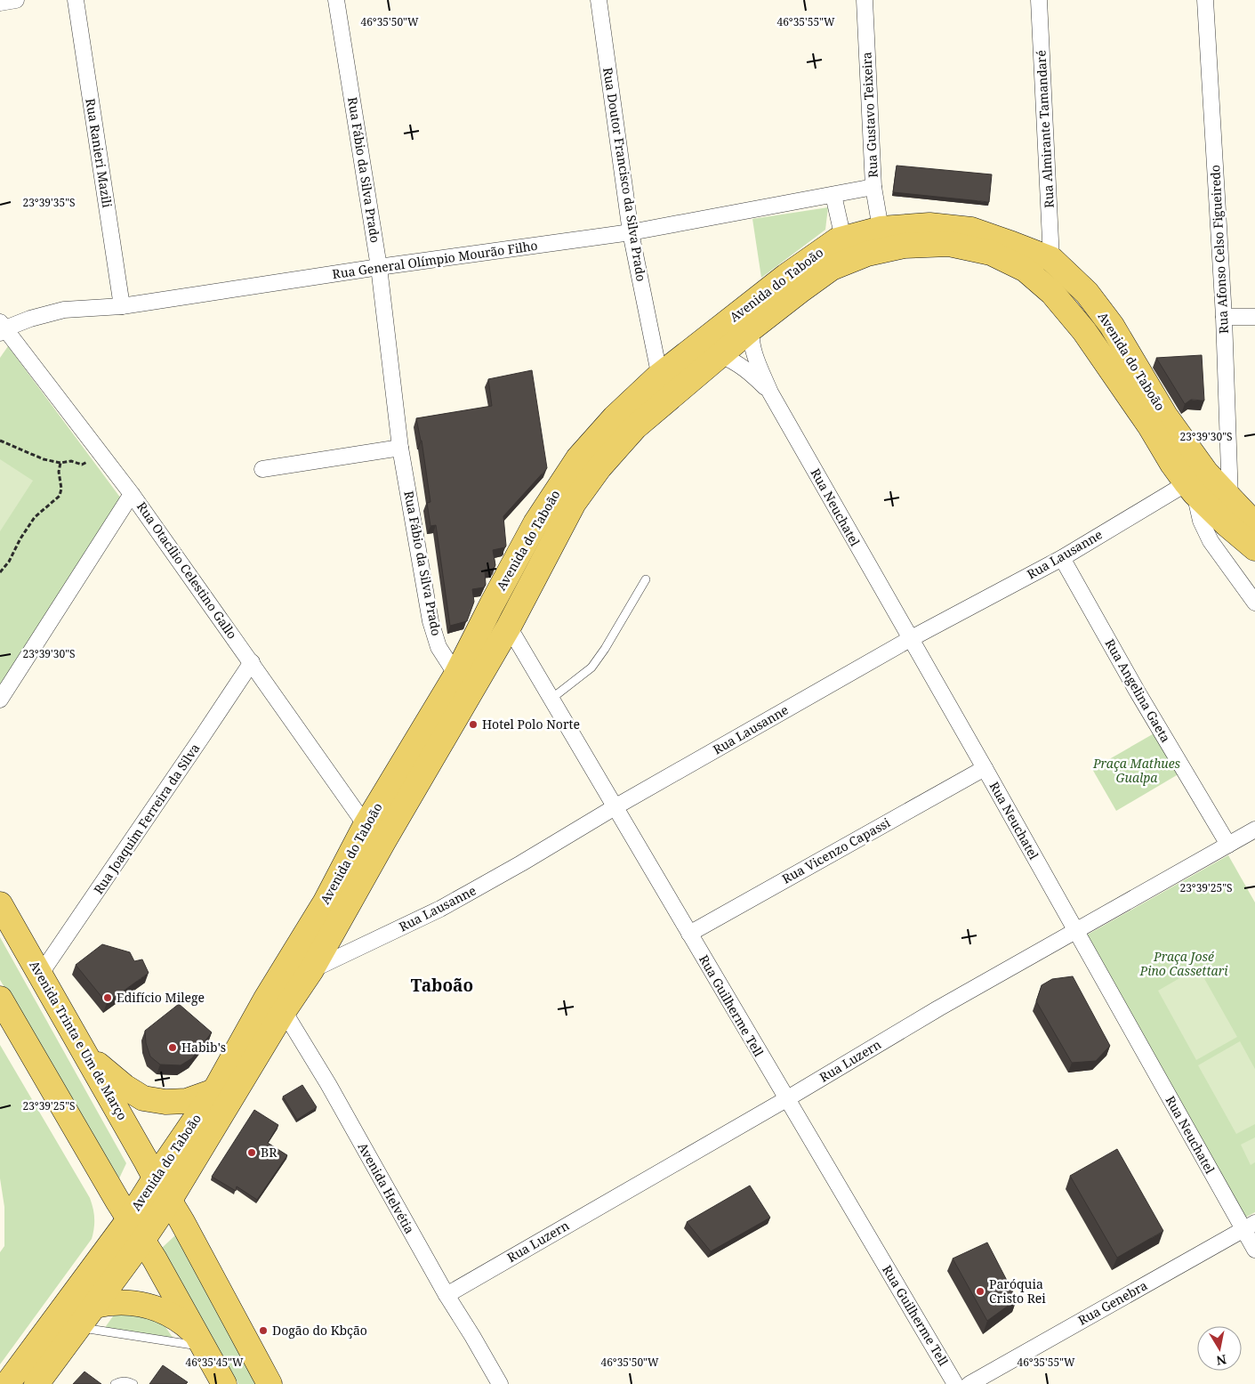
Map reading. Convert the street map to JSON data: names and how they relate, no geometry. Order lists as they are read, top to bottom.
{
  "streets": {
    "main road": ["Avenida do Taboão", "Avenida Trinta e Um de Março"],
    "street": [
      "Rua Gustavo Teixeira",
      "Rua Almirante Tamandaré",
      "Rua Ranieri Mazili",
      "Rua Fábio da Silva Prado",
      "Rua Doutor Francisco da Silva Prado",
      "Rua Afonso Celso Figueiredo",
      "Rua General Olímpio Mourão Filho",
      "Rua Neuchatel",
      "Rua Lausanne",
      "Rua Otacílio Celestino Gallo",
      "Rua Angelina Gaeta",
      "Rua Joaquim Ferreira da Silva",
      "Rua Vicenzo Capassi",
      "Rua Guilherme Tell",
      "Rua Luzern",
      "Avenida Helvétia",
      "Rua Genebra"
    ]
  },
  "crossings": [
    ["Rua Gustavo Teixeira", "Rua General Olímpio Mourão Filho"],
    ["Rua Gustavo Teixeira", "Avenida do Taboão"],
    ["Rua Almirante Tamandaré", "Avenida do Taboão"],
    ["Rua Ranieri Mazili", "Rua General Olímpio Mourão Filho"],
    ["Rua Fábio da Silva Prado", "Rua General Olímpio Mourão Filho"],
    ["Rua Fábio da Silva Prado", "Avenida do Taboão"],
    ["Rua Doutor Francisco da Silva Prado", "Rua General Olímpio Mourão Filho"],
    ["Rua Doutor Francisco da Silva Prado", "Avenida do Taboão"],
    ["Rua Afonso Celso Figueiredo", "Avenida do Taboão"],
    ["Rua General Olímpio Mourão Filho", "Rua Otacílio Celestino Gallo"],
    ["Avenida do Taboão", "Rua Neuchatel"],
    ["Avenida do Taboão", "Rua Lausanne"],
    ["Avenida do Taboão", "Rua Otacílio Celestino Gallo"],
    ["Avenida do Taboão", "Rua Guilherme Tell"],
    ["Avenida do Taboão", "Avenida Trinta e Um de Março"],
    ["Avenida do Taboão", "Avenida Helvétia"],
    ["Rua Neuchatel", "Rua Lausanne"],
    ["Rua Neuchatel", "Rua Vicenzo Capassi"],
    ["Rua Neuchatel", "Rua Luzern"],
    ["Rua Neuchatel", "Rua Genebra"],
    ["Rua Lausanne", "Rua Angelina Gaeta"],
    ["Rua Lausanne", "Rua Guilherme Tell"],
    ["Rua Otacílio Celestino Gallo", "Rua Joaquim Ferreira da Silva"],
    ["Rua Angelina Gaeta", "Rua Luzern"],
    ["Rua Joaquim Ferreira da Silva", "Avenida Trinta e Um de Março"],
    ["Rua Vicenzo Capassi", "Rua Guilherme Tell"],
    ["Rua Guilherme Tell", "Rua Luzern"],
    ["Rua Luzern", "Avenida Helvétia"]
  ],
  "districts": ["Taboão"],
  "parks": ["Praça Mathues Gualpa", "Praça José Pino Cassettari"],
  "places": [
    "Hotel Polo Norte",
    "Edifício Milege",
    "Habib's",
    "BR",
    "Paróquia Cristo Rei",
    "Dogão do Kbção"
  ],
  "north": "bottom",
  "coordinates": [
    "46°35'50\"W",
    "46°35'55\"W",
    "23°39'35\"S",
    "23°39'30\"S",
    "23°39'25\"S",
    "46°35'45\"W"
  ]
}
